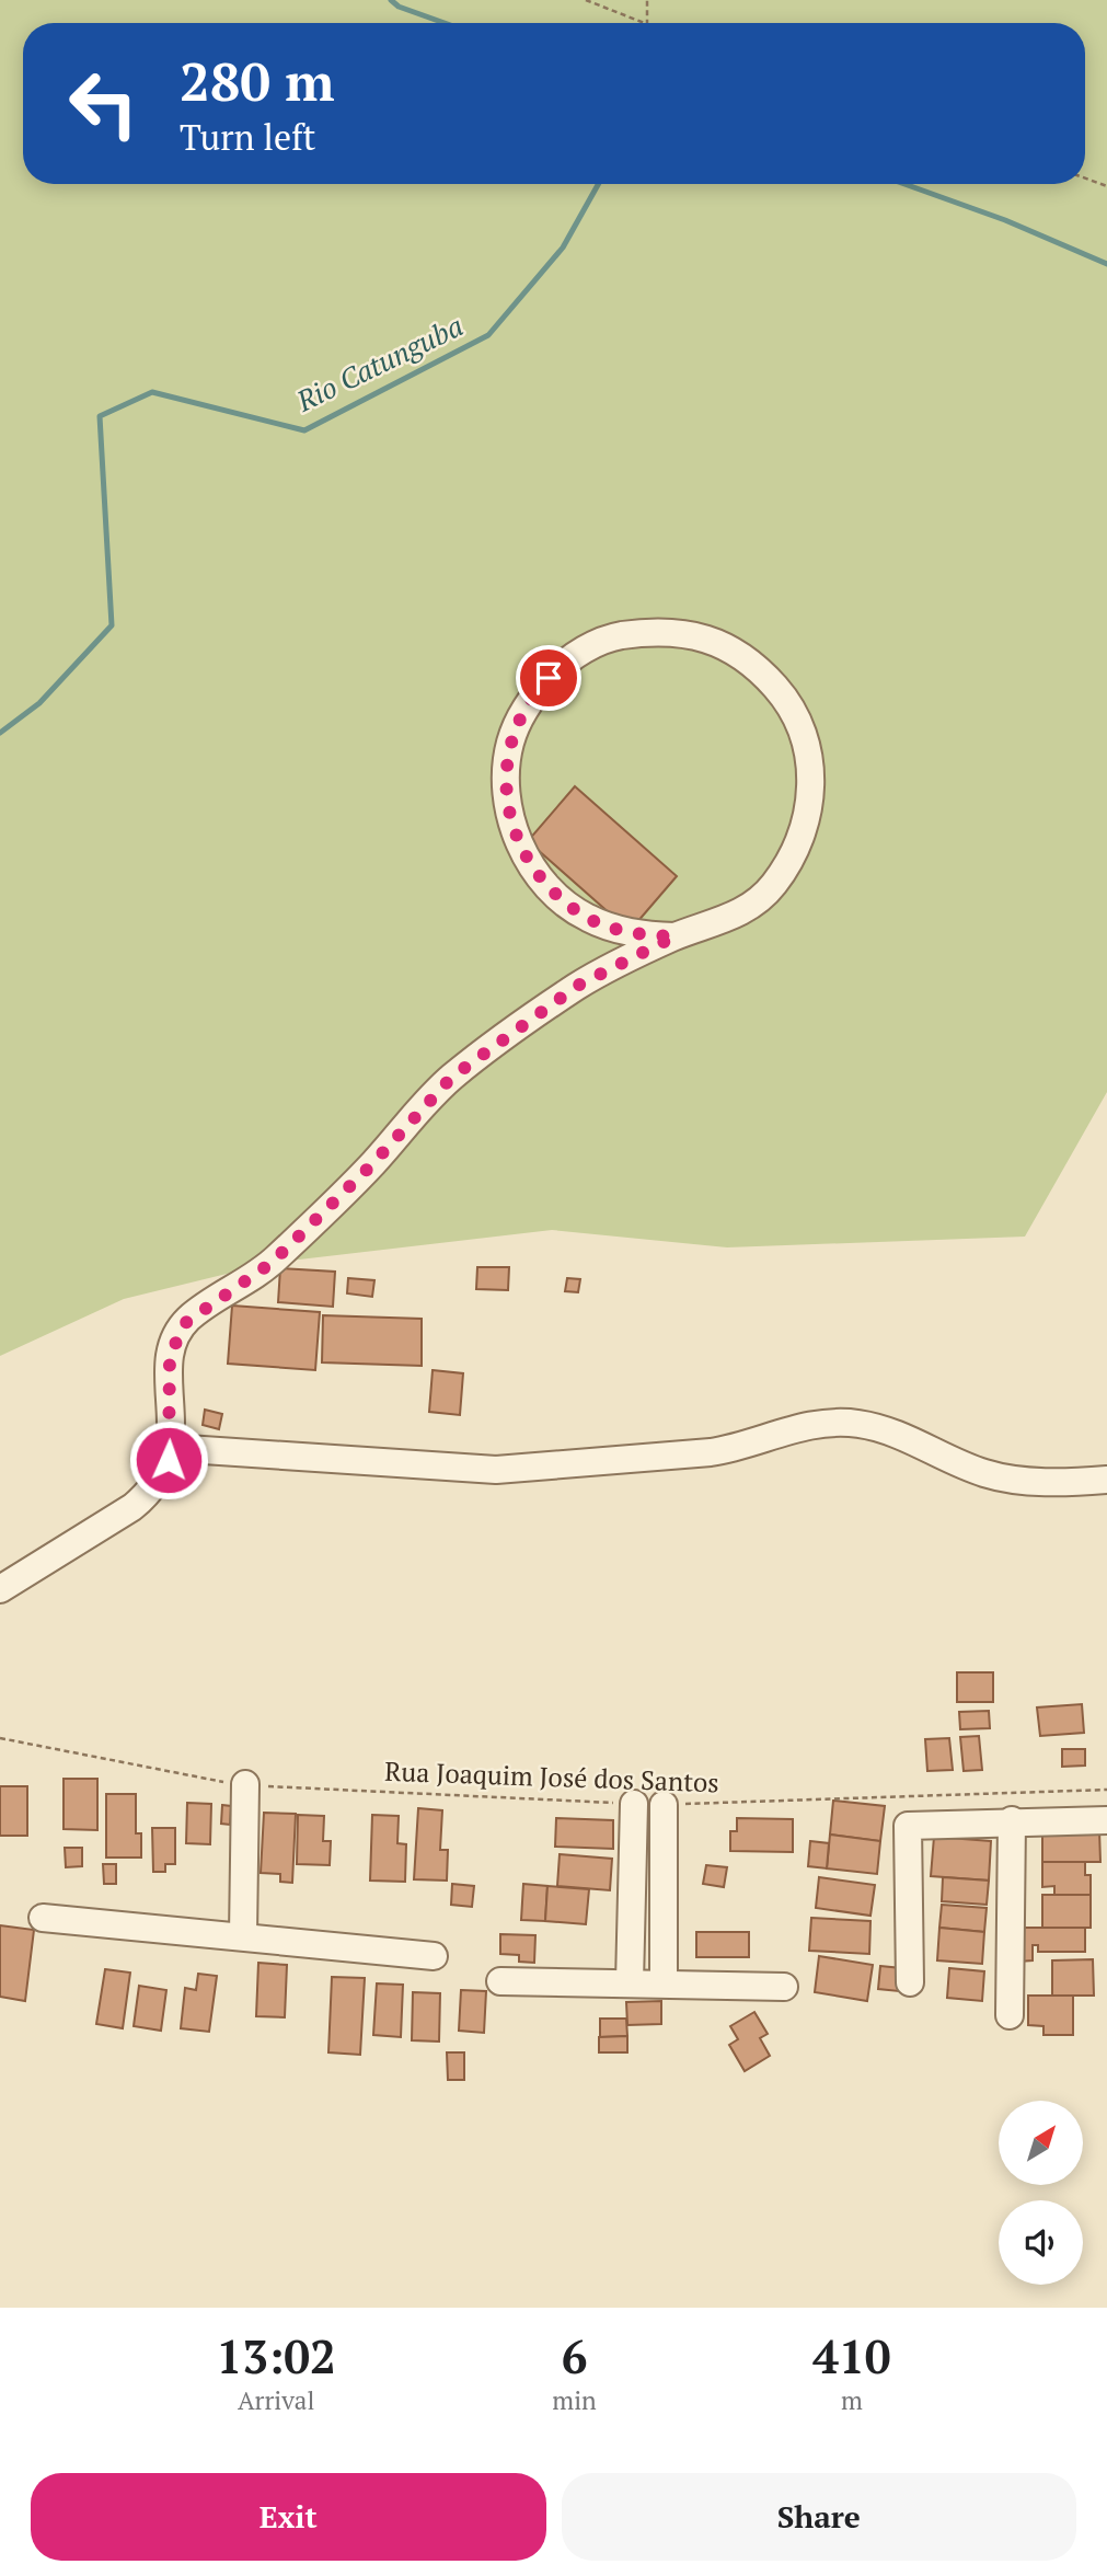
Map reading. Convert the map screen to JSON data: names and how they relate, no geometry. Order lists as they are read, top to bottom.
{
  "streets": {
    "path": ["Rua Joaquim José dos Santos"]
  },
  "water": ["Rio Catunguba"],
  "north": "top right",
  "page": {
    "turn": ["280 m", "Turn left"],
    "eta": [
      "13:02",
      "Arrival",
      "6",
      "min",
      "410",
      "m"
    ],
    "buttons": ["Exit", "Share"]
  }
}
